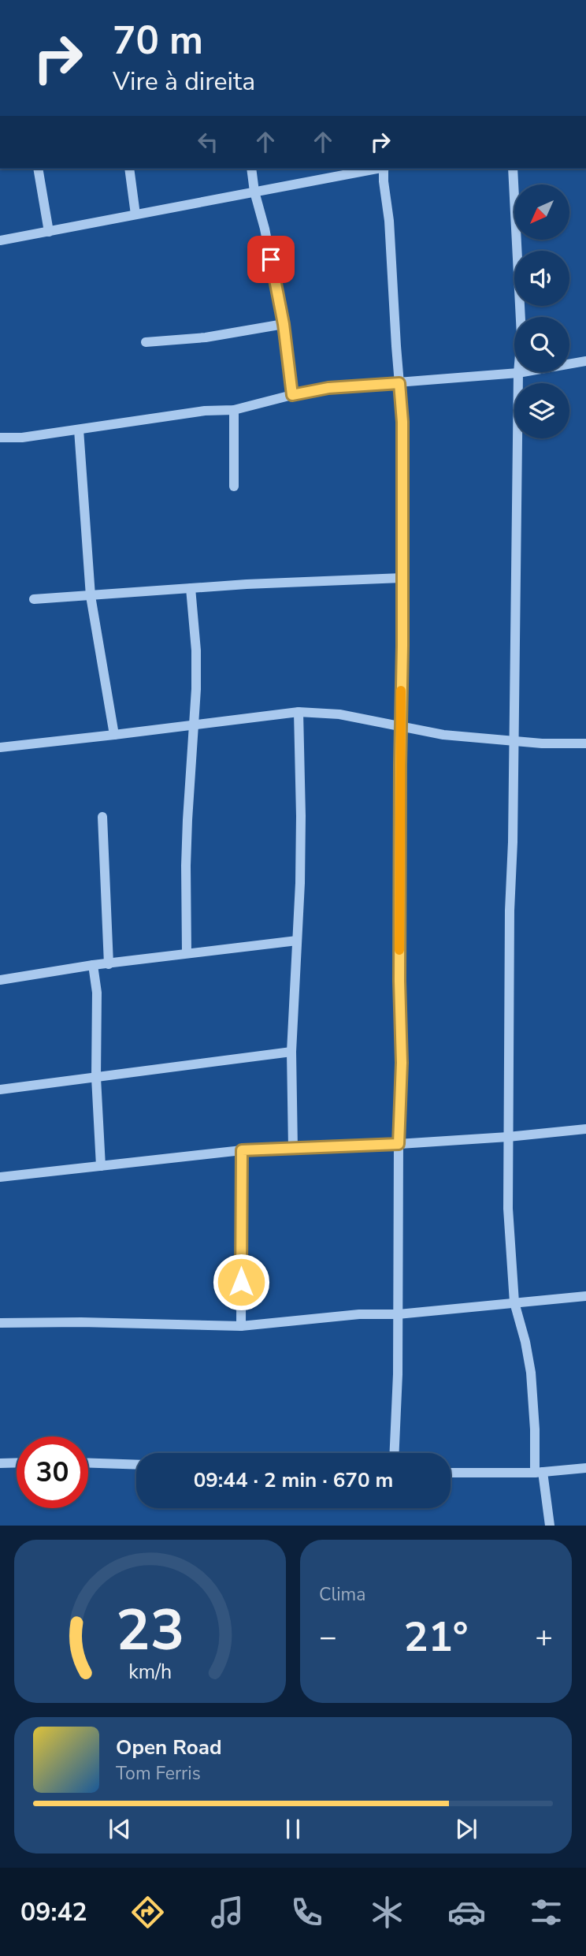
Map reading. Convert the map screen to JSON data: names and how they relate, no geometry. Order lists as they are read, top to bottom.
{
  "north": "bottom left",
  "page": {
    "turn": ["70 m", "Vire à direita"],
    "limit": "30",
    "trip": "09:44 · 2 min · 670 m",
    "tile": "Clima",
    "heat": ["−", "21°", "+"],
    "song": ["Open Road", "Tom Ferris"],
    "tabs": "09:42",
    "gauge": ["23", "km/h"]
  }
}
